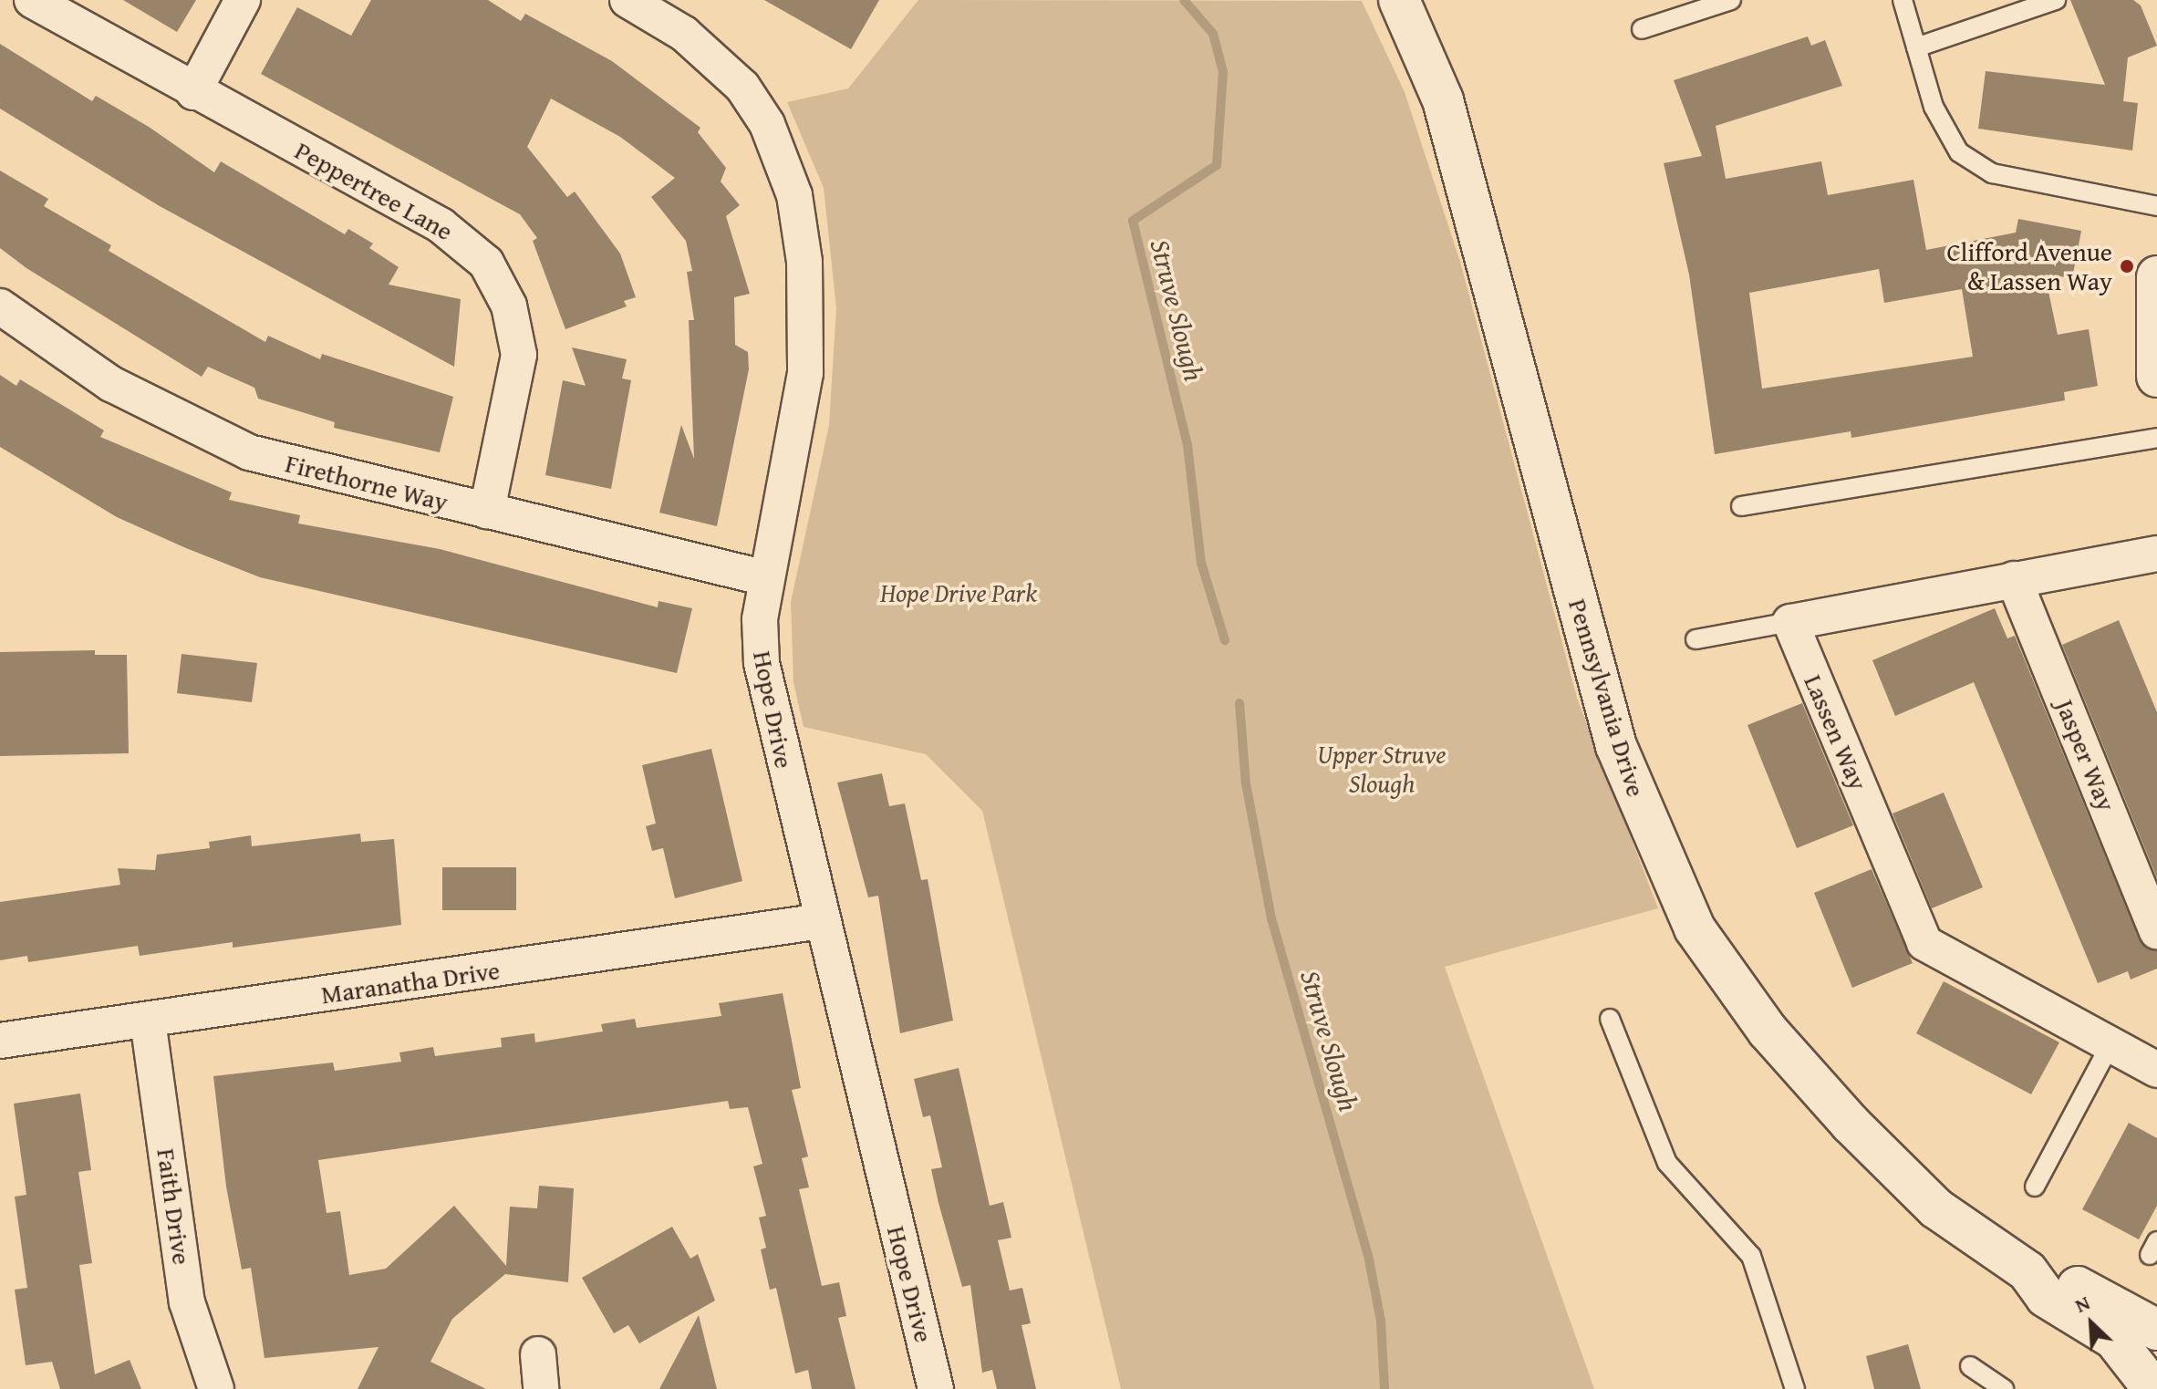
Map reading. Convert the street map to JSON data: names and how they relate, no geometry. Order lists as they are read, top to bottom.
{
  "streets": {
    "street": [
      "Peppertree Lane",
      "Firethorne Way",
      "Pennsylvania Drive",
      "Hope Drive",
      "Lassen Way",
      "Jasper Way",
      "Maranatha Drive",
      "Faith Drive"
    ]
  },
  "crossings": [
    ["Peppertree Lane", "Firethorne Way"],
    ["Firethorne Way", "Hope Drive"],
    ["Hope Drive", "Maranatha Drive"],
    ["Maranatha Drive", "Faith Drive"]
  ],
  "water": ["Struve Slough"],
  "parks": ["Hope Drive Park", "Upper Struve Slough"],
  "places": ["Clifford Avenue & Lassen Way"],
  "north": "top left"
}
